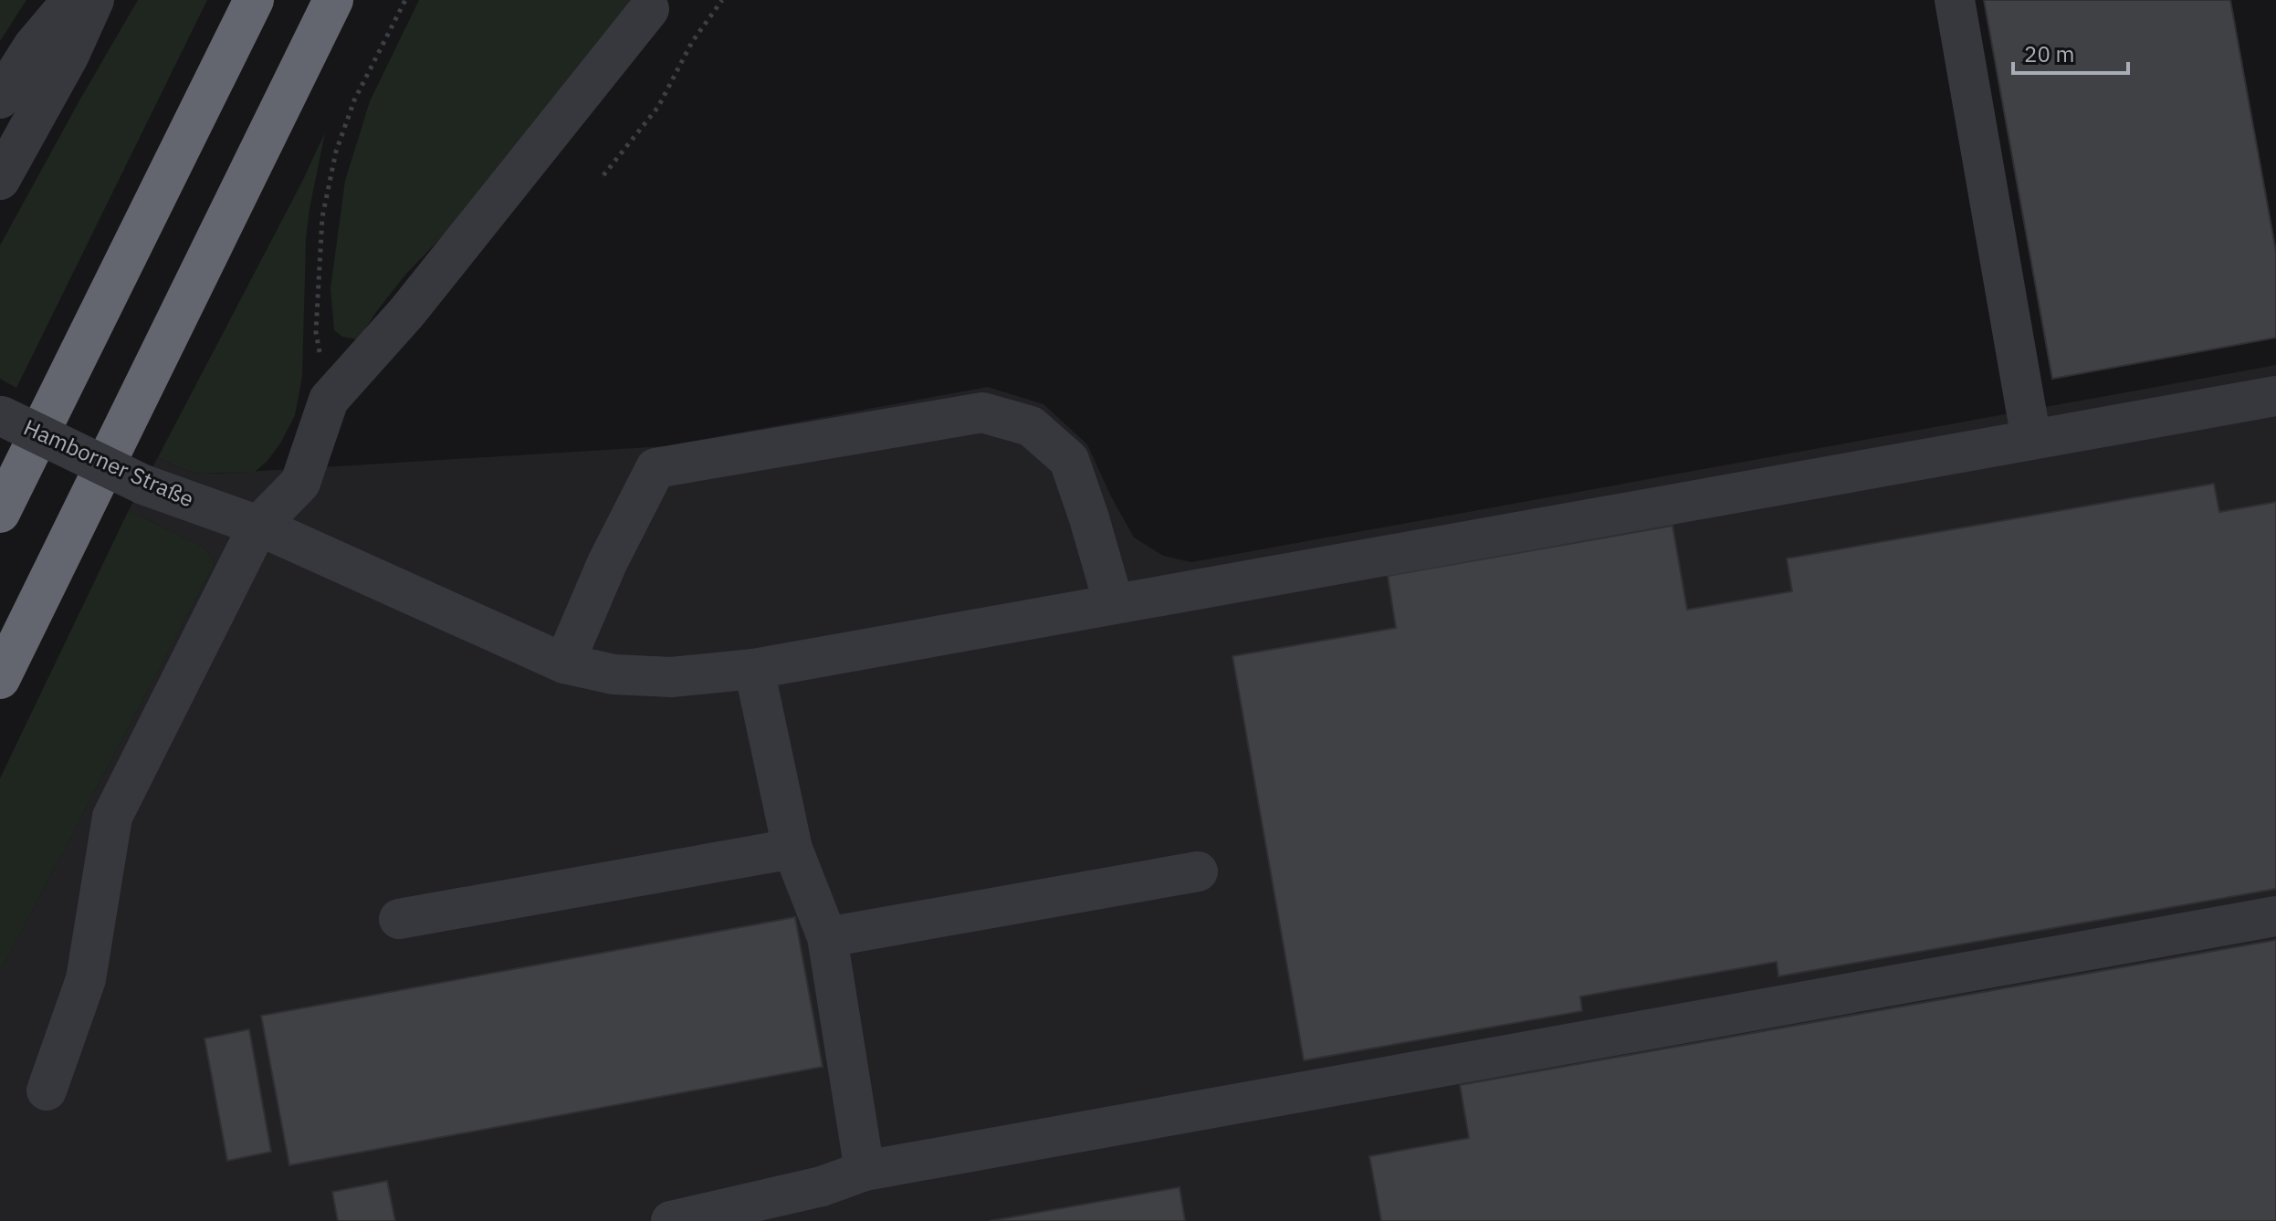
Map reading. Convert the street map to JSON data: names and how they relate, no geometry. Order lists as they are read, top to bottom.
{
  "streets": {
    "street": ["Hamborner Straße"]
  },
  "scale_bar": "20 m"
}
